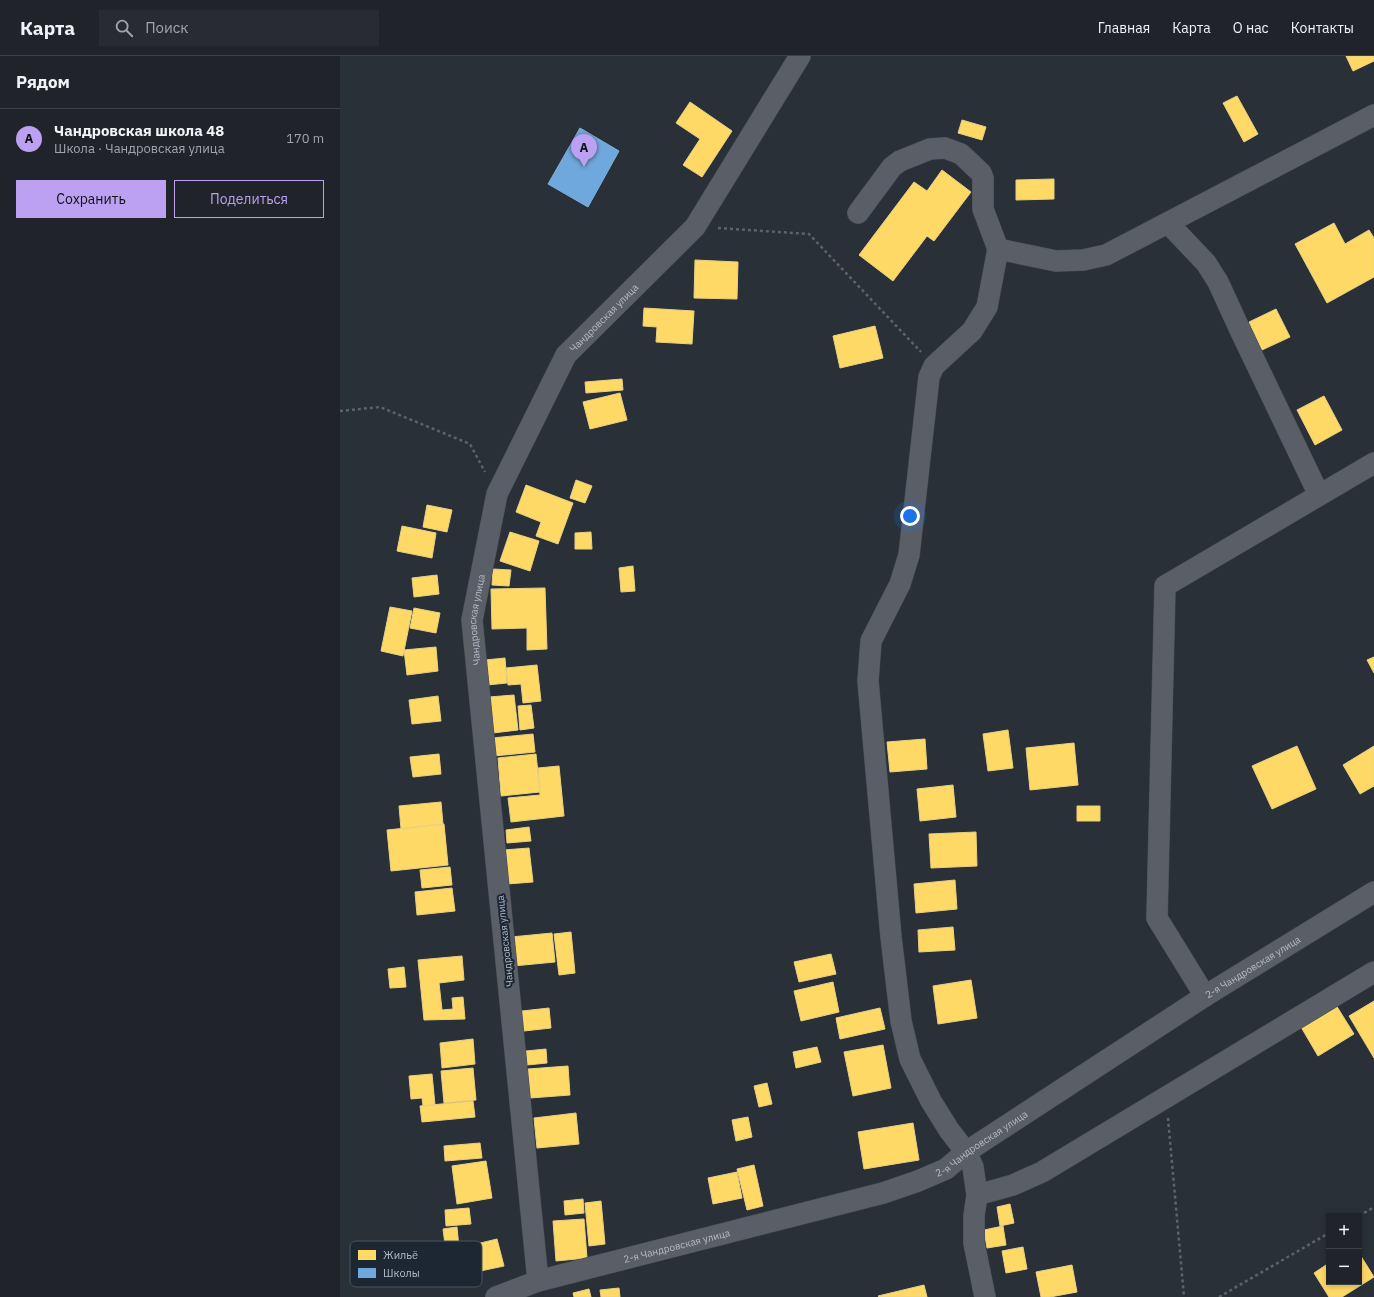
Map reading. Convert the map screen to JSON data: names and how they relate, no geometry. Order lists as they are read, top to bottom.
{
  "streets": {
    "street": ["Чандровская улица", "2-я Чандровская улица"]
  },
  "crossings": [
    ["Чандровская улица", "2-я Чандровская улица"]
  ],
  "legend": ["Жильё", "Школы"],
  "page": {
    "header": "Карта",
    "search": "Поиск",
    "nav": [
      "Главная",
      "Карта",
      "О нас",
      "Контакты"
    ],
    "heading": "Рядом",
    "list": [
      {
        "mark": "A",
        "name": "Чандровская школа 48",
        "note": "Школа · Чандровская улица",
        "value": "170 m"
      }
    ],
    "pins": "A",
    "buttons": ["Сохранить", "Поделиться"],
    "map_buttons": ["+", "−"]
  }
}
